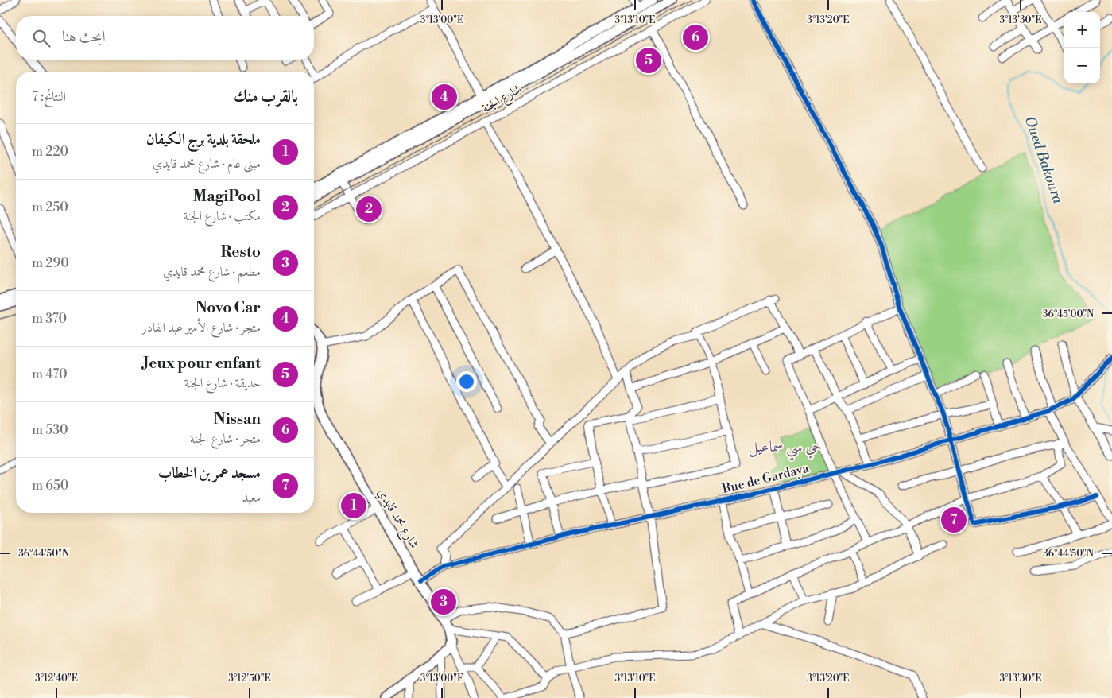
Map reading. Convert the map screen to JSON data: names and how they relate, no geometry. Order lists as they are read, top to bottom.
{
  "streets": {
    "main road": ["شارع محمد قايدي"],
    "street": ["شارع الجنة", "Rue de Gardaya"]
  },
  "crossings": [
    ["Rue de Gardaya", "شارع محمد قايدي"]
  ],
  "districts": ["حي سي سماعيل"],
  "water": ["Oued Bakoura"],
  "page": {
    "map_buttons": ["+", "−"],
    "search": "ابحث هنا",
    "pins": [
      "6",
      "5",
      "4",
      "2",
      "1",
      "7",
      "3"
    ],
    "heading": ["بالقرب منك", "النتائج: 7"],
    "list": [
      {
        "mark": "1",
        "name": "ملحقة بلدية برج الكيفان",
        "note": "مبنى عام · شارع محمد قايدي",
        "value": "220 m"
      },
      {
        "mark": "2",
        "name": "MagiPool",
        "note": "مكتب · شارع الجنة",
        "value": "250 m"
      },
      {
        "mark": "3",
        "name": "Resto",
        "note": "مطعم · شارع محمد قايدي",
        "value": "290 m"
      },
      {
        "mark": "4",
        "name": "Novo Car",
        "note": "متجر · شارع الأمير عبد القادر",
        "value": "370 m"
      },
      {
        "mark": "5",
        "name": "Jeux pour enfant",
        "note": "حديقة · شارع الجنة",
        "value": "470 m"
      },
      {
        "mark": "6",
        "name": "Nissan",
        "note": "متجر · شارع الجنة",
        "value": "530 m"
      },
      {
        "mark": "7",
        "name": "مسجد عمر بن الخطاب",
        "note": "معبد",
        "value": "650 m"
      }
    ]
  },
  "coordinates": [
    "3°13'00\"E",
    "3°13'10\"E",
    "3°13'20\"E",
    "3°13'30\"E",
    "36°45'00\"N",
    "36°44'50\"N",
    "3°12'40\"E",
    "3°12'50\"E"
  ]
}
